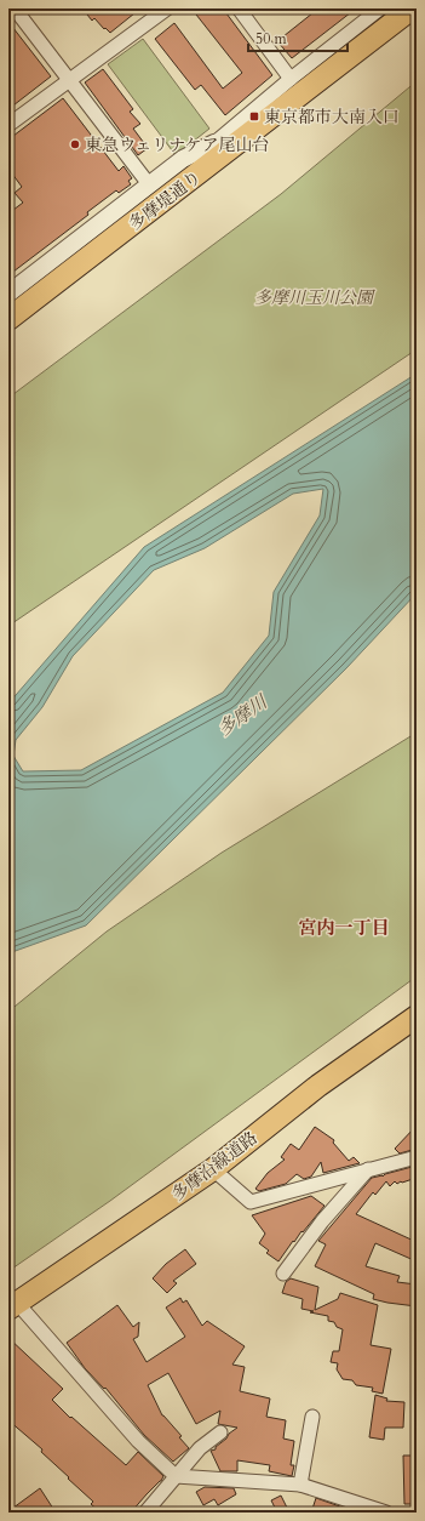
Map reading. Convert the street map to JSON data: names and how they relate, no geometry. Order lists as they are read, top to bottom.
{
  "streets": {
    "main road": ["多摩堤通り", "多摩沿線道路"]
  },
  "districts": ["宮内一丁目"],
  "water": ["多摩川"],
  "parks": ["多摩川玉川公園"],
  "places": {
    "transit": ["東京都市大南入口"],
    "other": ["東急ウェリナケア尾山台"]
  },
  "scale_bar": "50 m"
}
